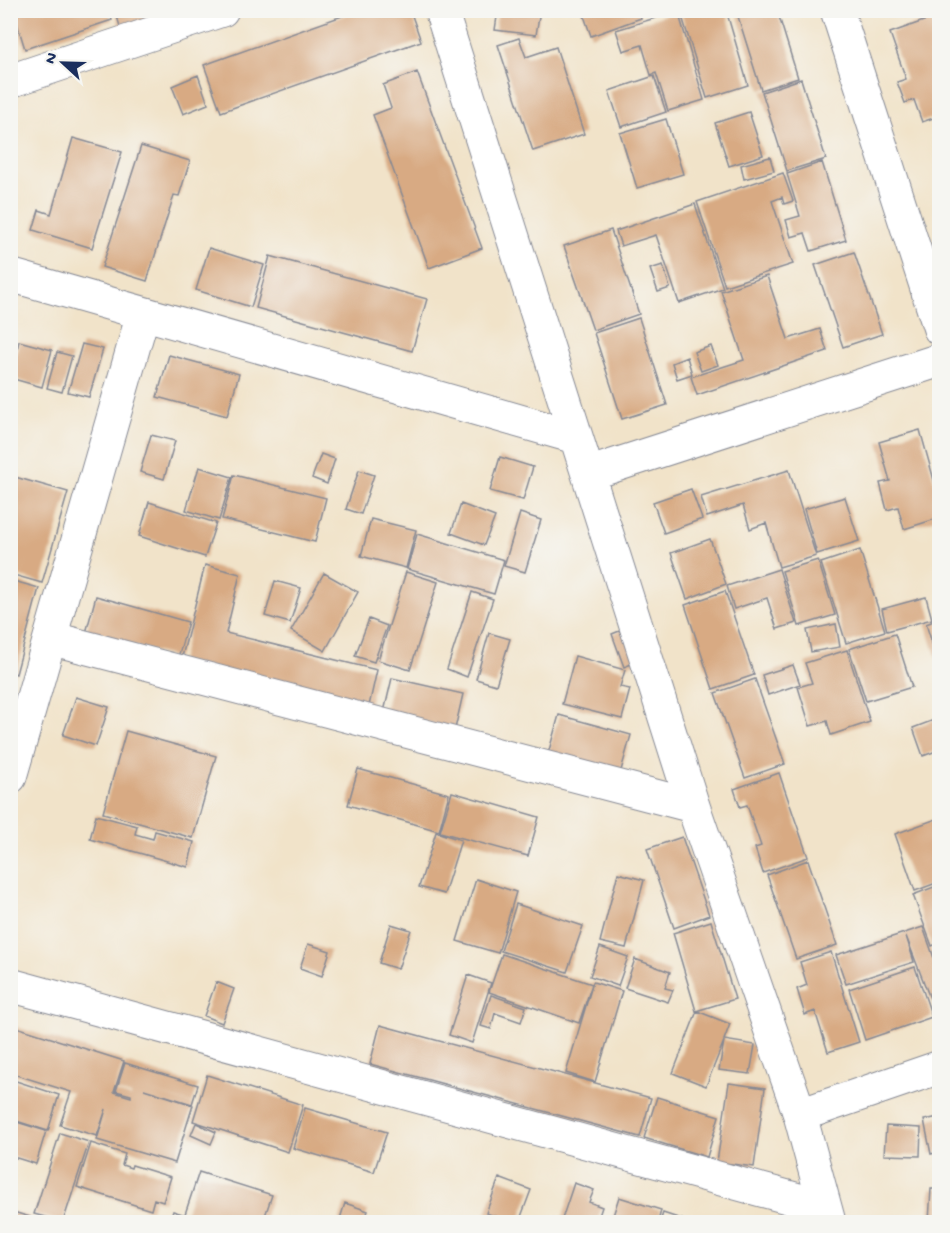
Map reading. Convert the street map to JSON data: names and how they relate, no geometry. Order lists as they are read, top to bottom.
{
  "north": "left"
}
